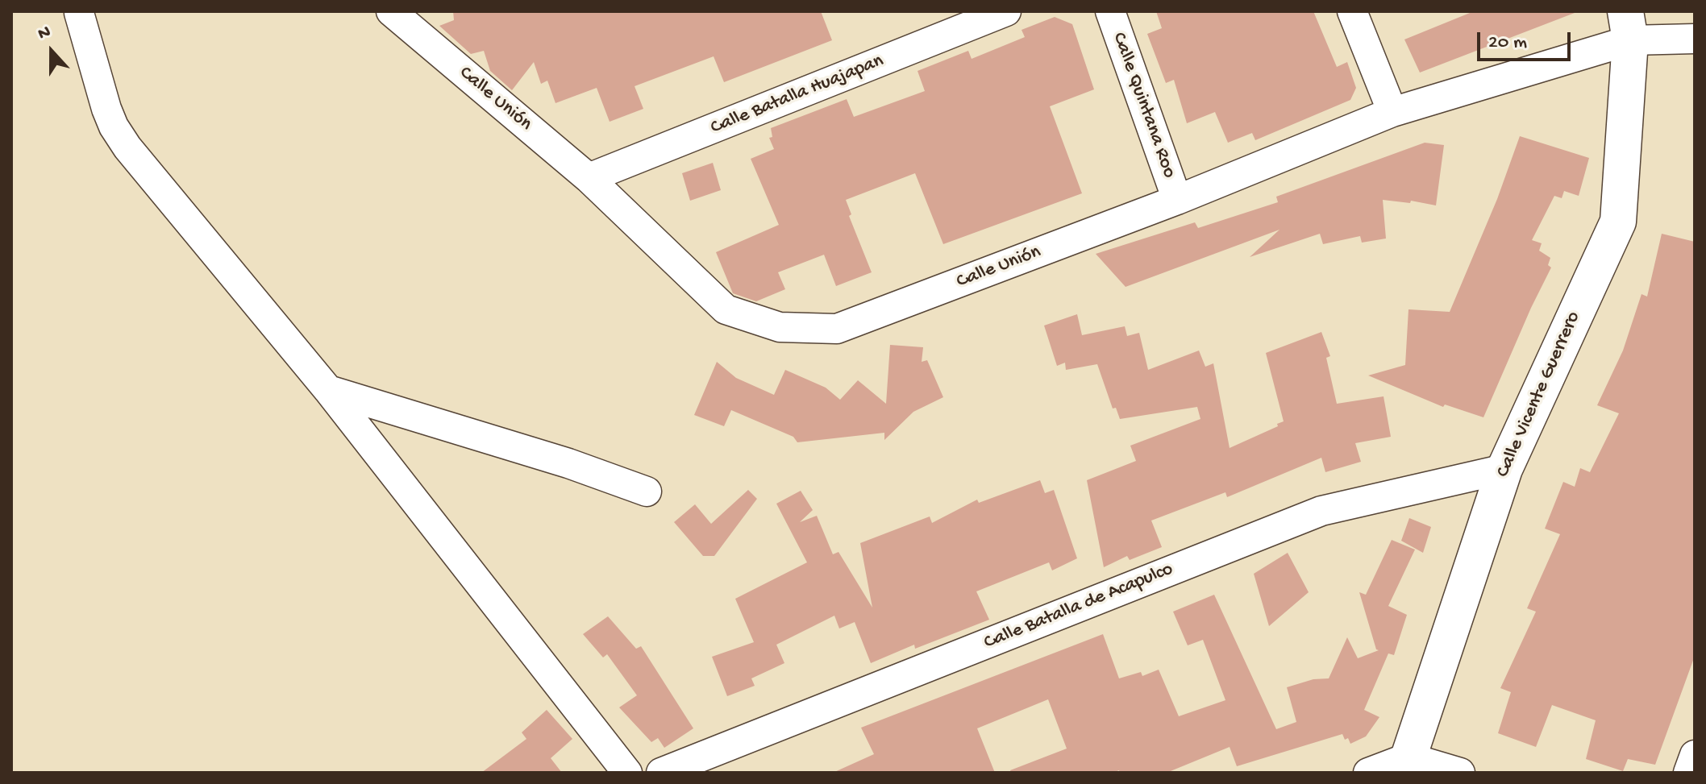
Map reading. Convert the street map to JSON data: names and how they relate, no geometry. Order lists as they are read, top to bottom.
{
  "streets": {
    "street": [
      "Calle Batalla Huajapan",
      "Calle Unión",
      "Calle Quintana Roo",
      "Calle Vicente Guerrero",
      "Calle Batalla de Acapulco"
    ]
  },
  "crossings": [
    ["Calle Batalla Huajapan", "Calle Unión"],
    ["Calle Unión", "Calle Quintana Roo"],
    ["Calle Unión", "Calle Vicente Guerrero"],
    ["Calle Vicente Guerrero", "Calle Batalla de Acapulco"]
  ],
  "scale_bar": "20 m",
  "north": "top"
}
